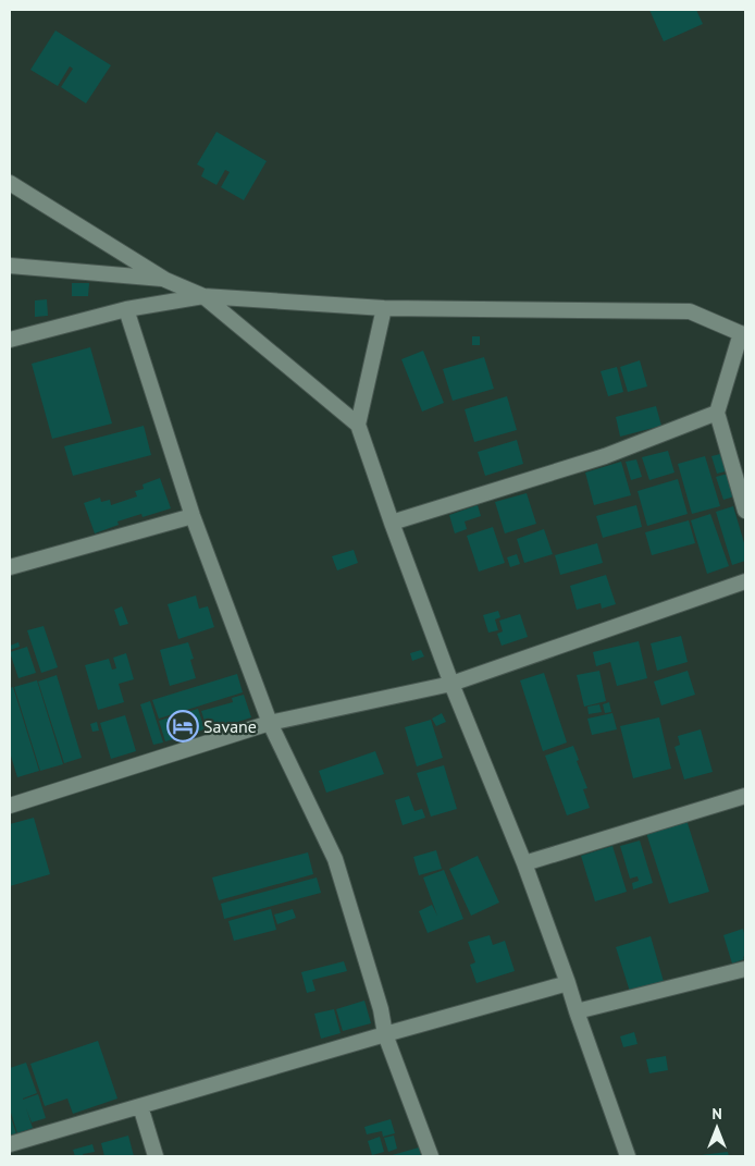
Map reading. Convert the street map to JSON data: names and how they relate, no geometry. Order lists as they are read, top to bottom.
{
  "places": {
    "hotel": ["Savane"]
  },
  "north": "top"
}
